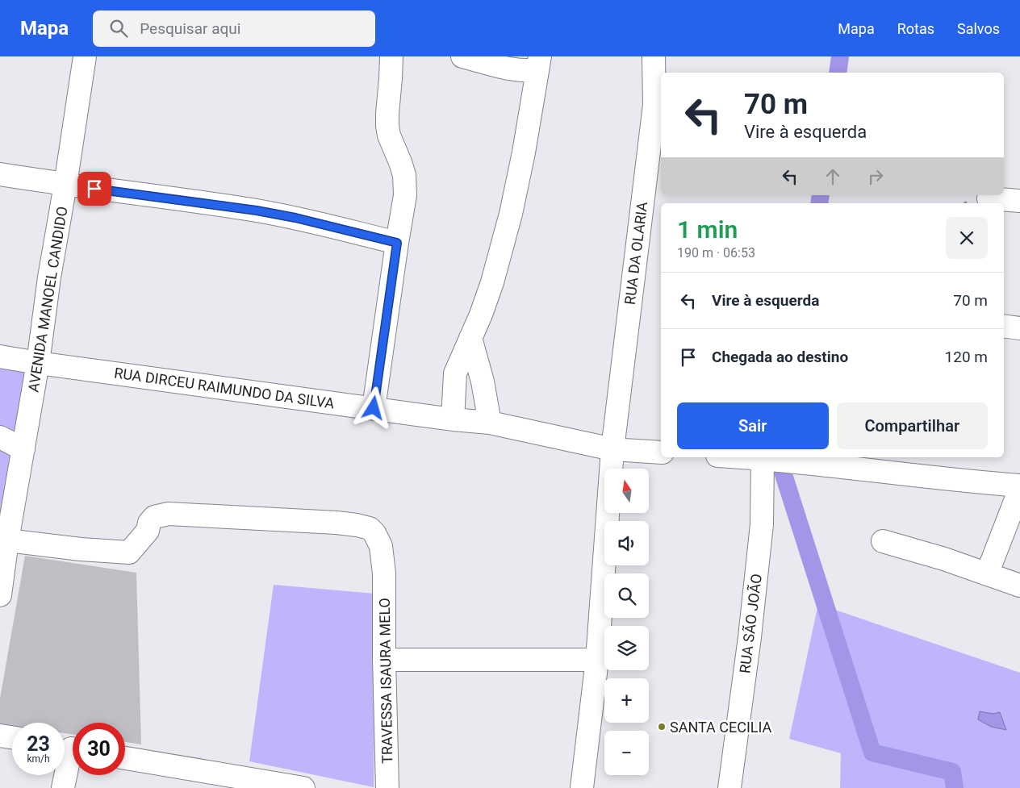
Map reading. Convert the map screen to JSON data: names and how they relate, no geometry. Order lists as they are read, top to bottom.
{
  "streets": {
    "street": [
      "RUA DA OLARIA",
      "AVENIDA MANOEL CANDIDO",
      "RUA DIRCEU RAIMUNDO DA SILVA",
      "RUA SÃO JOÃO",
      "TRAVESSA ISAURA MELO"
    ]
  },
  "crossings": [
    ["RUA DA OLARIA", "RUA DIRCEU RAIMUNDO DA SILVA"],
    ["AVENIDA MANOEL CANDIDO", "RUA DIRCEU RAIMUNDO DA SILVA"],
    ["AVENIDA MANOEL CANDIDO", "TRAVESSA ISAURA MELO"]
  ],
  "places": ["SANTA CECILIA"],
  "north": "top",
  "page": {
    "header": "Mapa",
    "search": "Pesquisar aqui",
    "nav": ["Mapa", "Rotas", "Salvos"],
    "turn": ["70 m", "Vire à esquerda"],
    "heading": ["1 min", "190 m · 06:53"],
    "list": [
      {
        "name": "Vire à esquerda",
        "value": "70 m"
      },
      {
        "name": "Chegada ao destino",
        "value": "120 m"
      }
    ],
    "buttons": ["Sair", "Compartilhar"],
    "map_buttons": ["+", "−"],
    "speed": "23 km/h",
    "limit": "30"
  }
}
